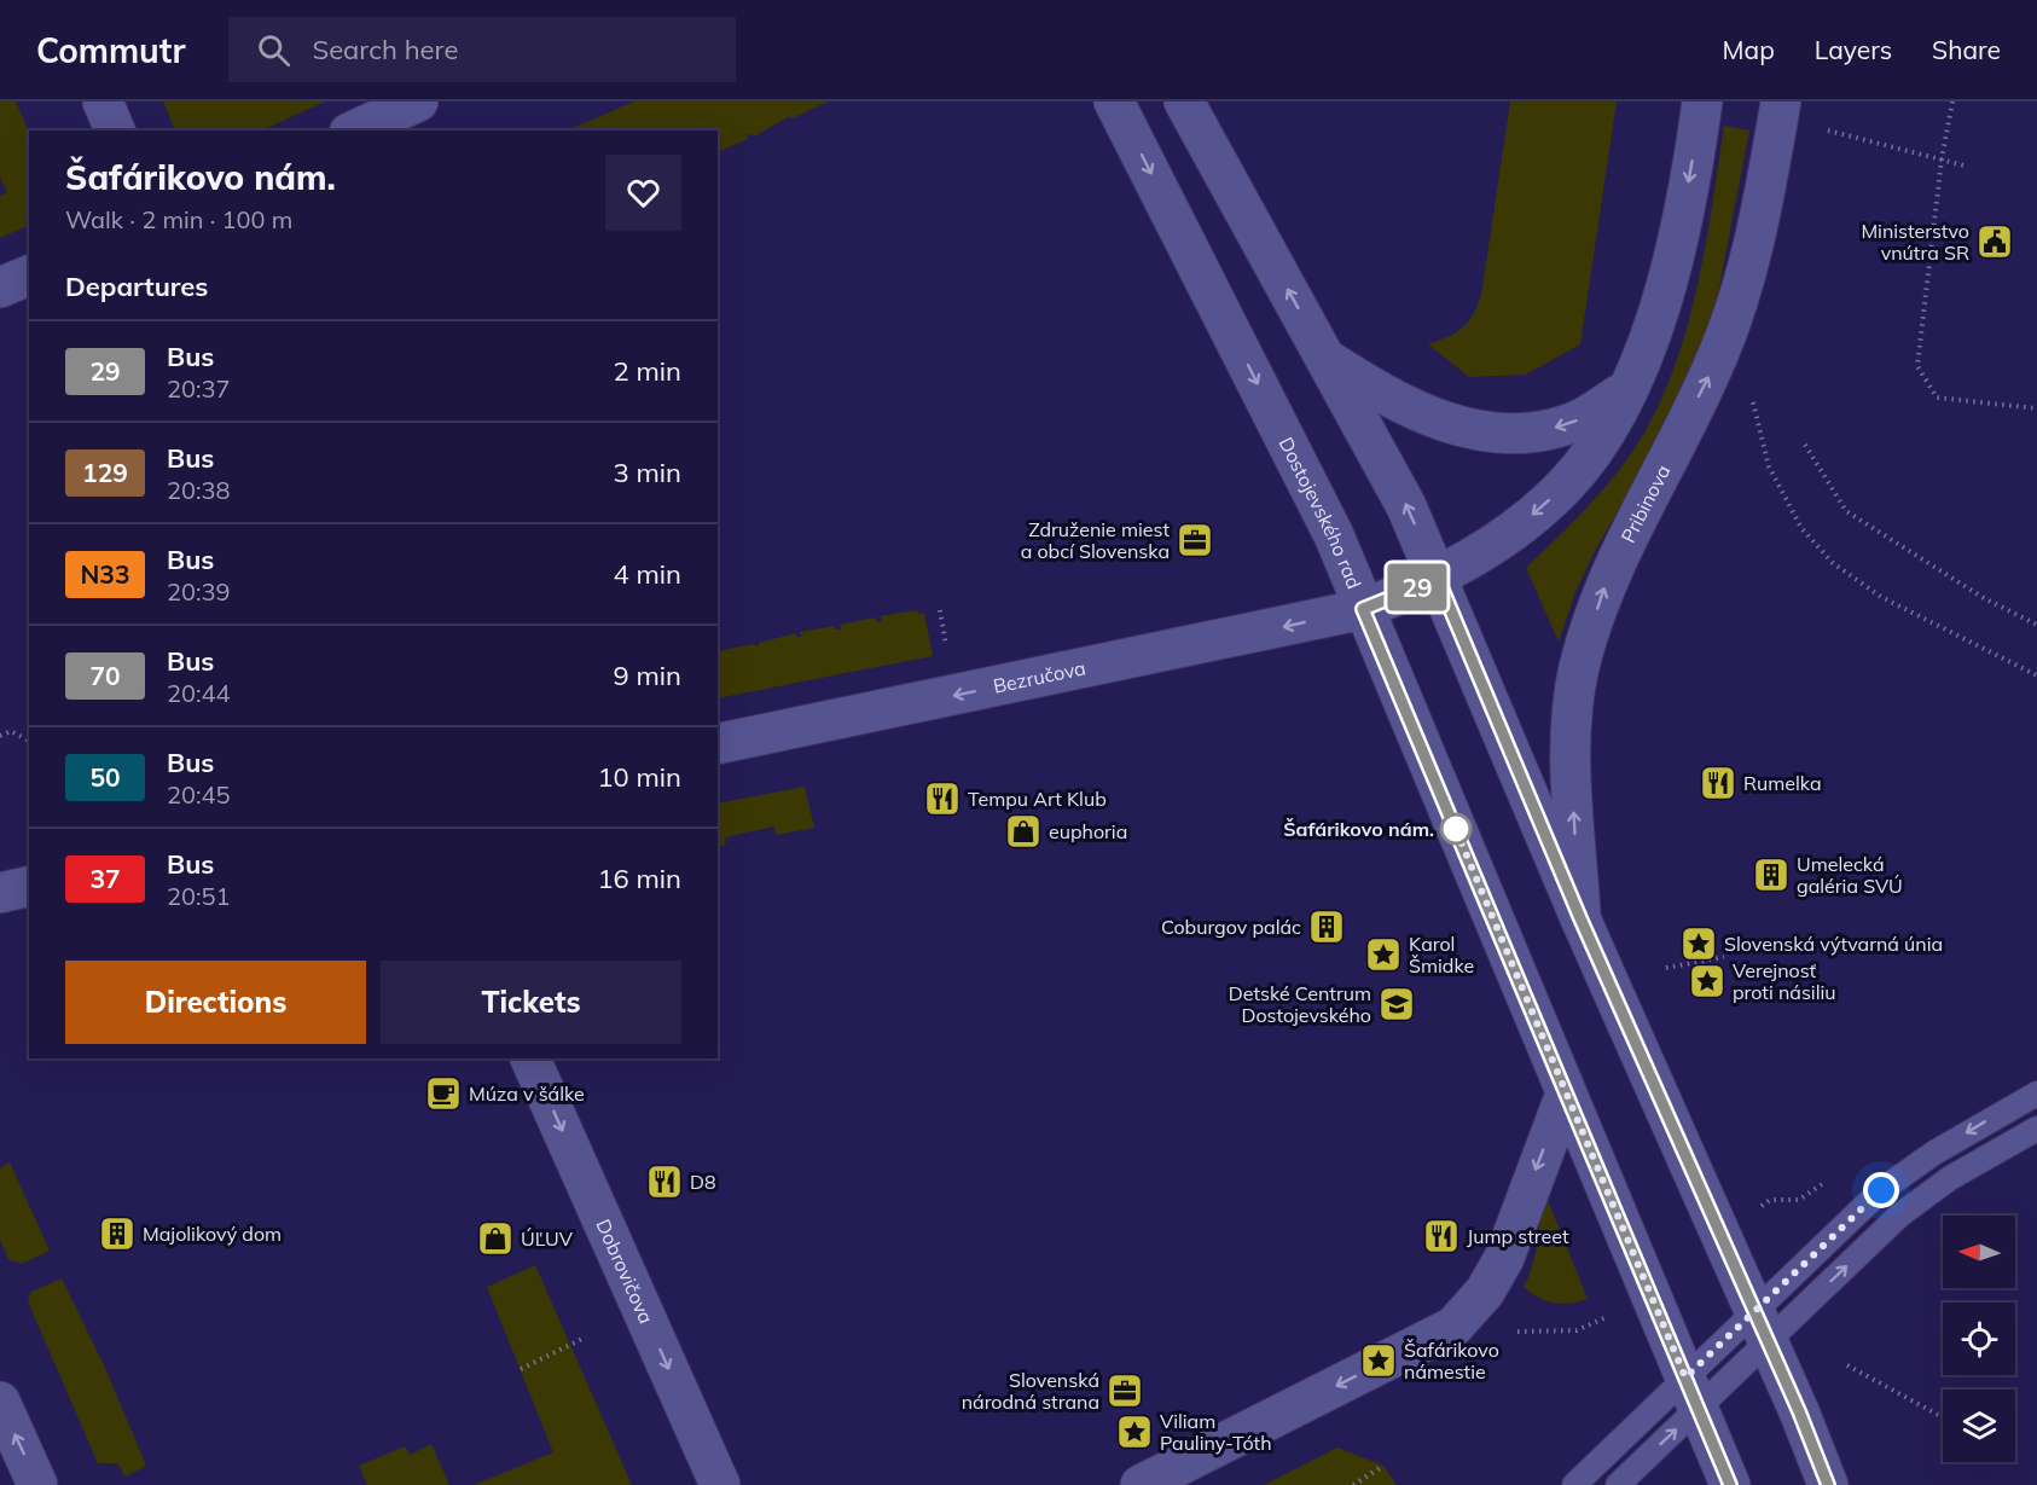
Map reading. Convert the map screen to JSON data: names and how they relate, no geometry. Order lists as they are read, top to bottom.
{
  "streets": {
    "street": [
      "Pribinova",
      "Dostojevského rad",
      "Bezručova",
      "Dobrovičova"
    ]
  },
  "crossings": [
    ["Dostojevského rad", "Bezručova"]
  ],
  "one_way": ["Bezručova", "Dobrovičova"],
  "places": {
    "public building": ["Ministerstvo vnútra SR"],
    "office": ["Združenie miest a obcí Slovenska", "Slovenská národná strana"],
    "restaurant": [
      "Rumelka",
      "Tempu Art Klub",
      "D8",
      "Jump street"
    ],
    "other": ["Šafárikovo nám."],
    "shop": ["euphoria", "ÚĽUV"],
    "building": ["Umelecká galéria SVÚ", "Coburgov palác", "Majolikový dom"],
    "place": [
      "Slovenská výtvarná únia",
      "Karol Šmidke",
      "Verejnosť proti násiliu",
      "Šafárikovo námestie",
      "Viliam Pauliny-Tóth"
    ],
    "school or university": ["Detské Centrum Dostojevského"],
    "cafe": ["Múza v šálke"]
  },
  "lines": ["bus line 29"],
  "north": "left",
  "page": {
    "header": "Commutr",
    "search": "Search here",
    "nav": ["Map", "Layers", "Share"],
    "on_map": "29",
    "heading": [
      ["Šafárikovo nám.", "Walk · 2 min · 100 m"],
      "Departures"
    ],
    "list": [
      {
        "mark": "29",
        "name": "Bus",
        "note": "20:37",
        "value": "2 min"
      },
      {
        "mark": "129",
        "name": "Bus",
        "note": "20:38",
        "value": "3 min"
      },
      {
        "mark": "N33",
        "name": "Bus",
        "note": "20:39",
        "value": "4 min"
      },
      {
        "mark": "70",
        "name": "Bus",
        "note": "20:44",
        "value": "9 min"
      },
      {
        "mark": "50",
        "name": "Bus",
        "note": "20:45",
        "value": "10 min"
      },
      {
        "mark": "37",
        "name": "Bus",
        "note": "20:51",
        "value": "16 min"
      }
    ],
    "buttons": ["Directions", "Tickets"]
  }
}
